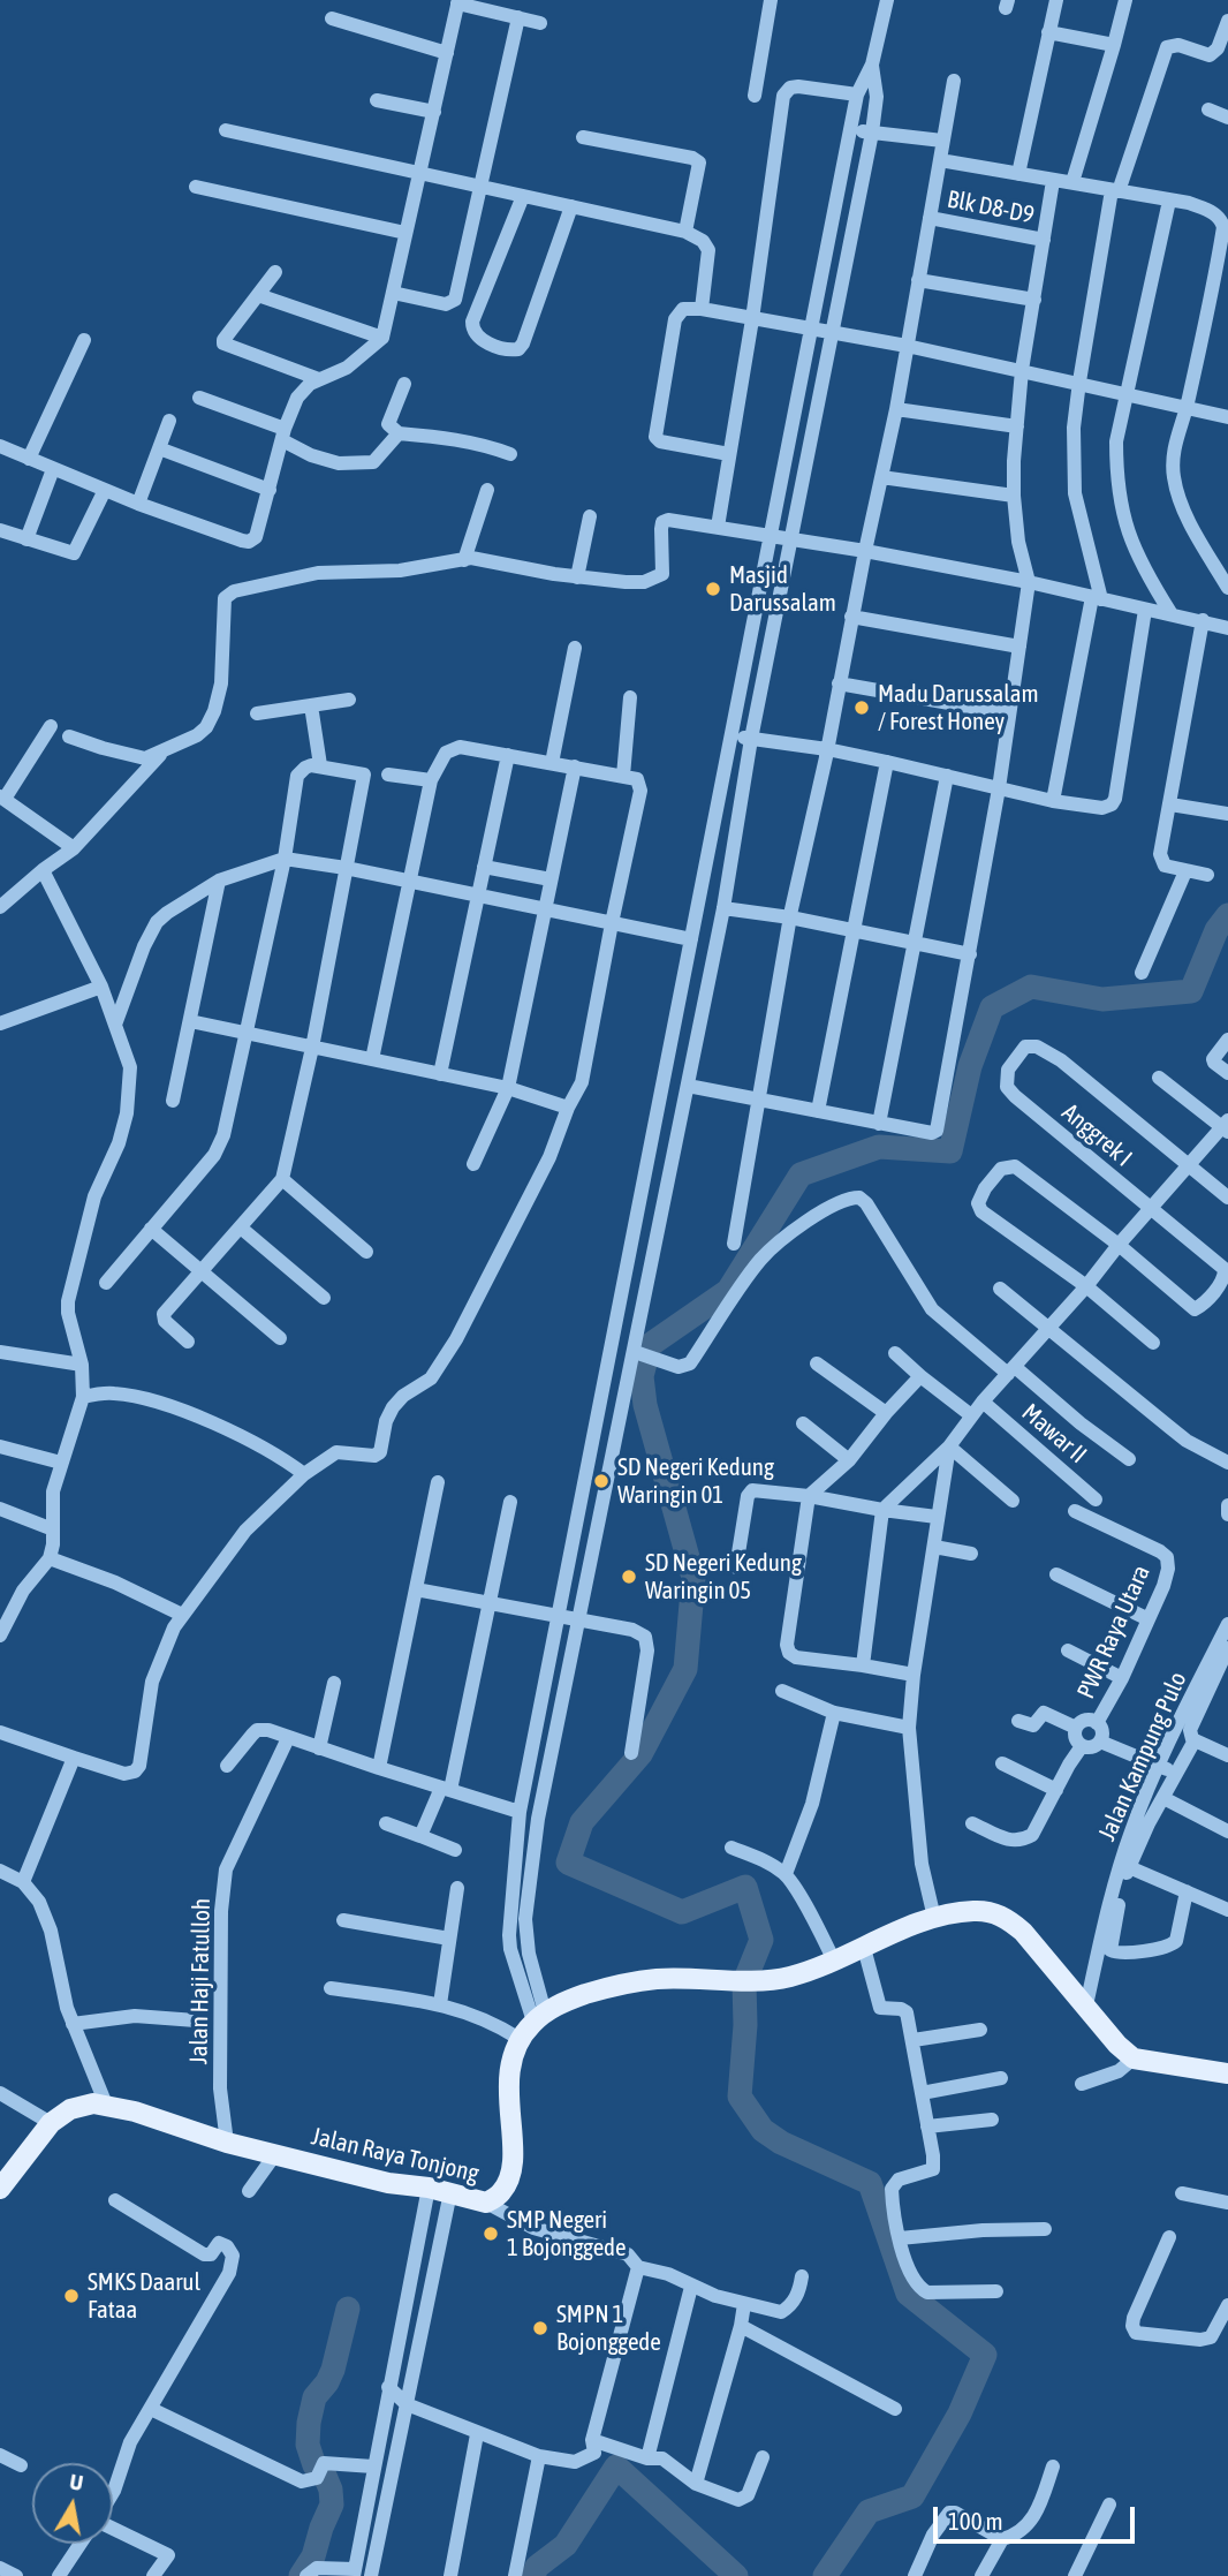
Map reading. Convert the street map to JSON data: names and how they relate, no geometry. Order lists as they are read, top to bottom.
{
  "streets": {
    "main road": ["Jalan Raya Tonjong"],
    "street": [
      "Blk D8-D9",
      "Anggrek I",
      "Mawar II",
      "PWR Raya Utara",
      "Jalan Kampung Pulo",
      "Jalan Haji Fatulloh"
    ]
  },
  "crossings": [
    ["Jalan Haji Fatulloh", "Jalan Raya Tonjong"]
  ],
  "places": [
    "Masjid Darussalam",
    "Madu Darussalam / Forest Honey",
    "SD Negeri Kedung Waringin 01",
    "SD Negeri Kedung Waringin 05",
    "SMP Negeri 1 Bojonggede",
    "SMKS Daarul Fataa",
    "SMPN 1 Bojonggede"
  ],
  "scale_bar": "100 m",
  "north": "top"
}
